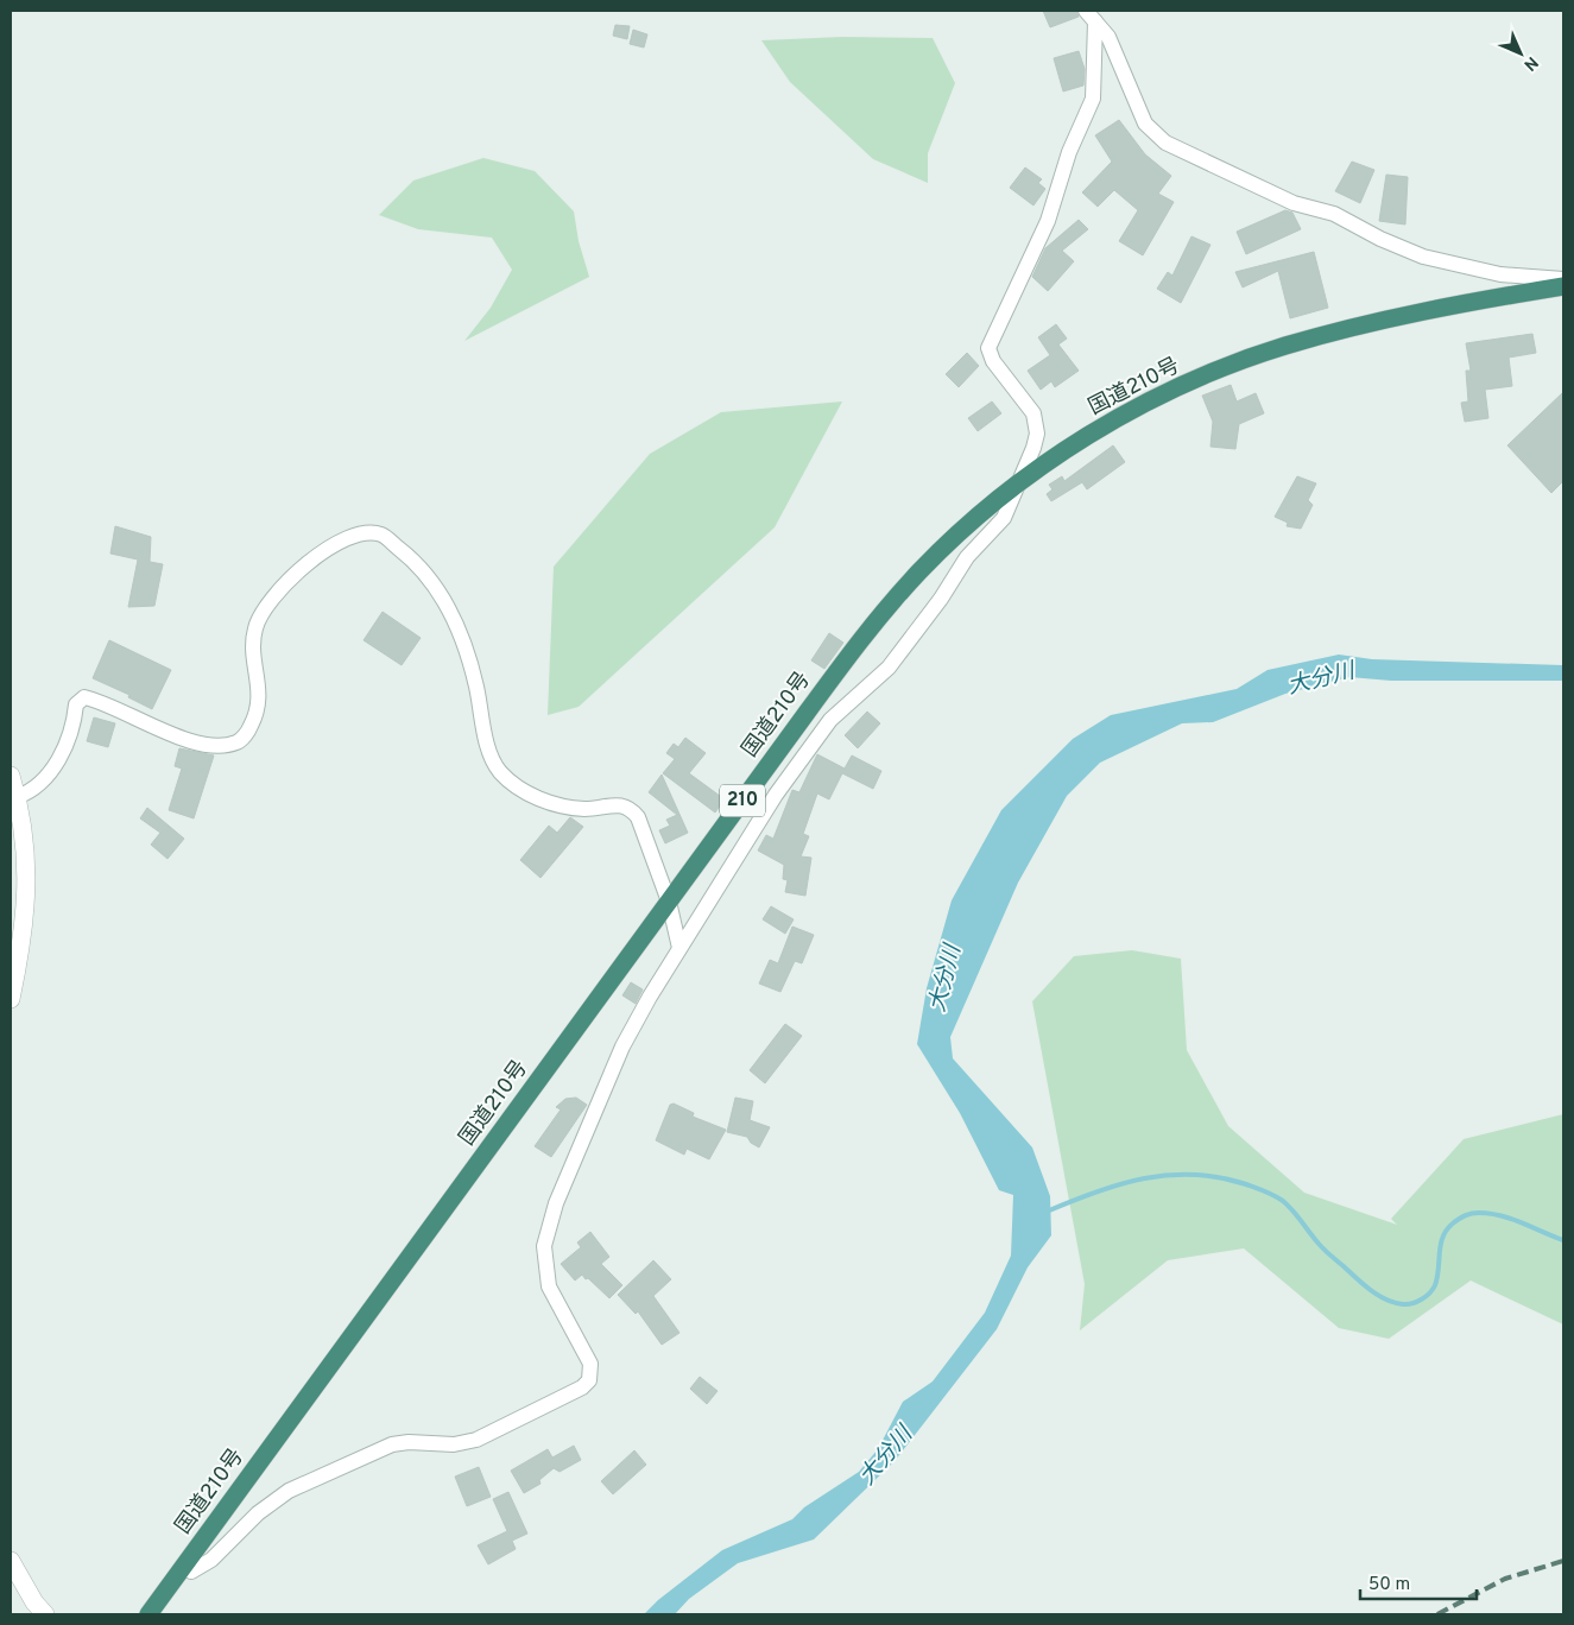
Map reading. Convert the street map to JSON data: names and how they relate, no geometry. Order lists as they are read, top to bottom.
{
  "streets": {
    "highway": ["国道210号", "210"]
  },
  "water": ["大分川"],
  "scale_bar": "50 m",
  "north": "bottom right"
}
